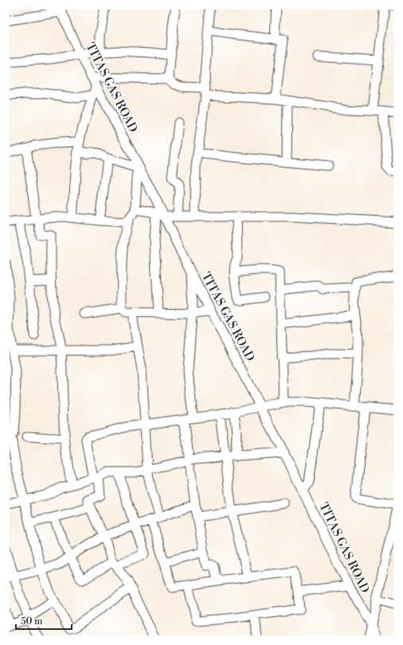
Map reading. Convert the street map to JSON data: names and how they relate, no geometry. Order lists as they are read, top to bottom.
{
  "streets": {
    "street": ["TITAS GAS ROAD"]
  },
  "scale_bar": "50 m"
}
